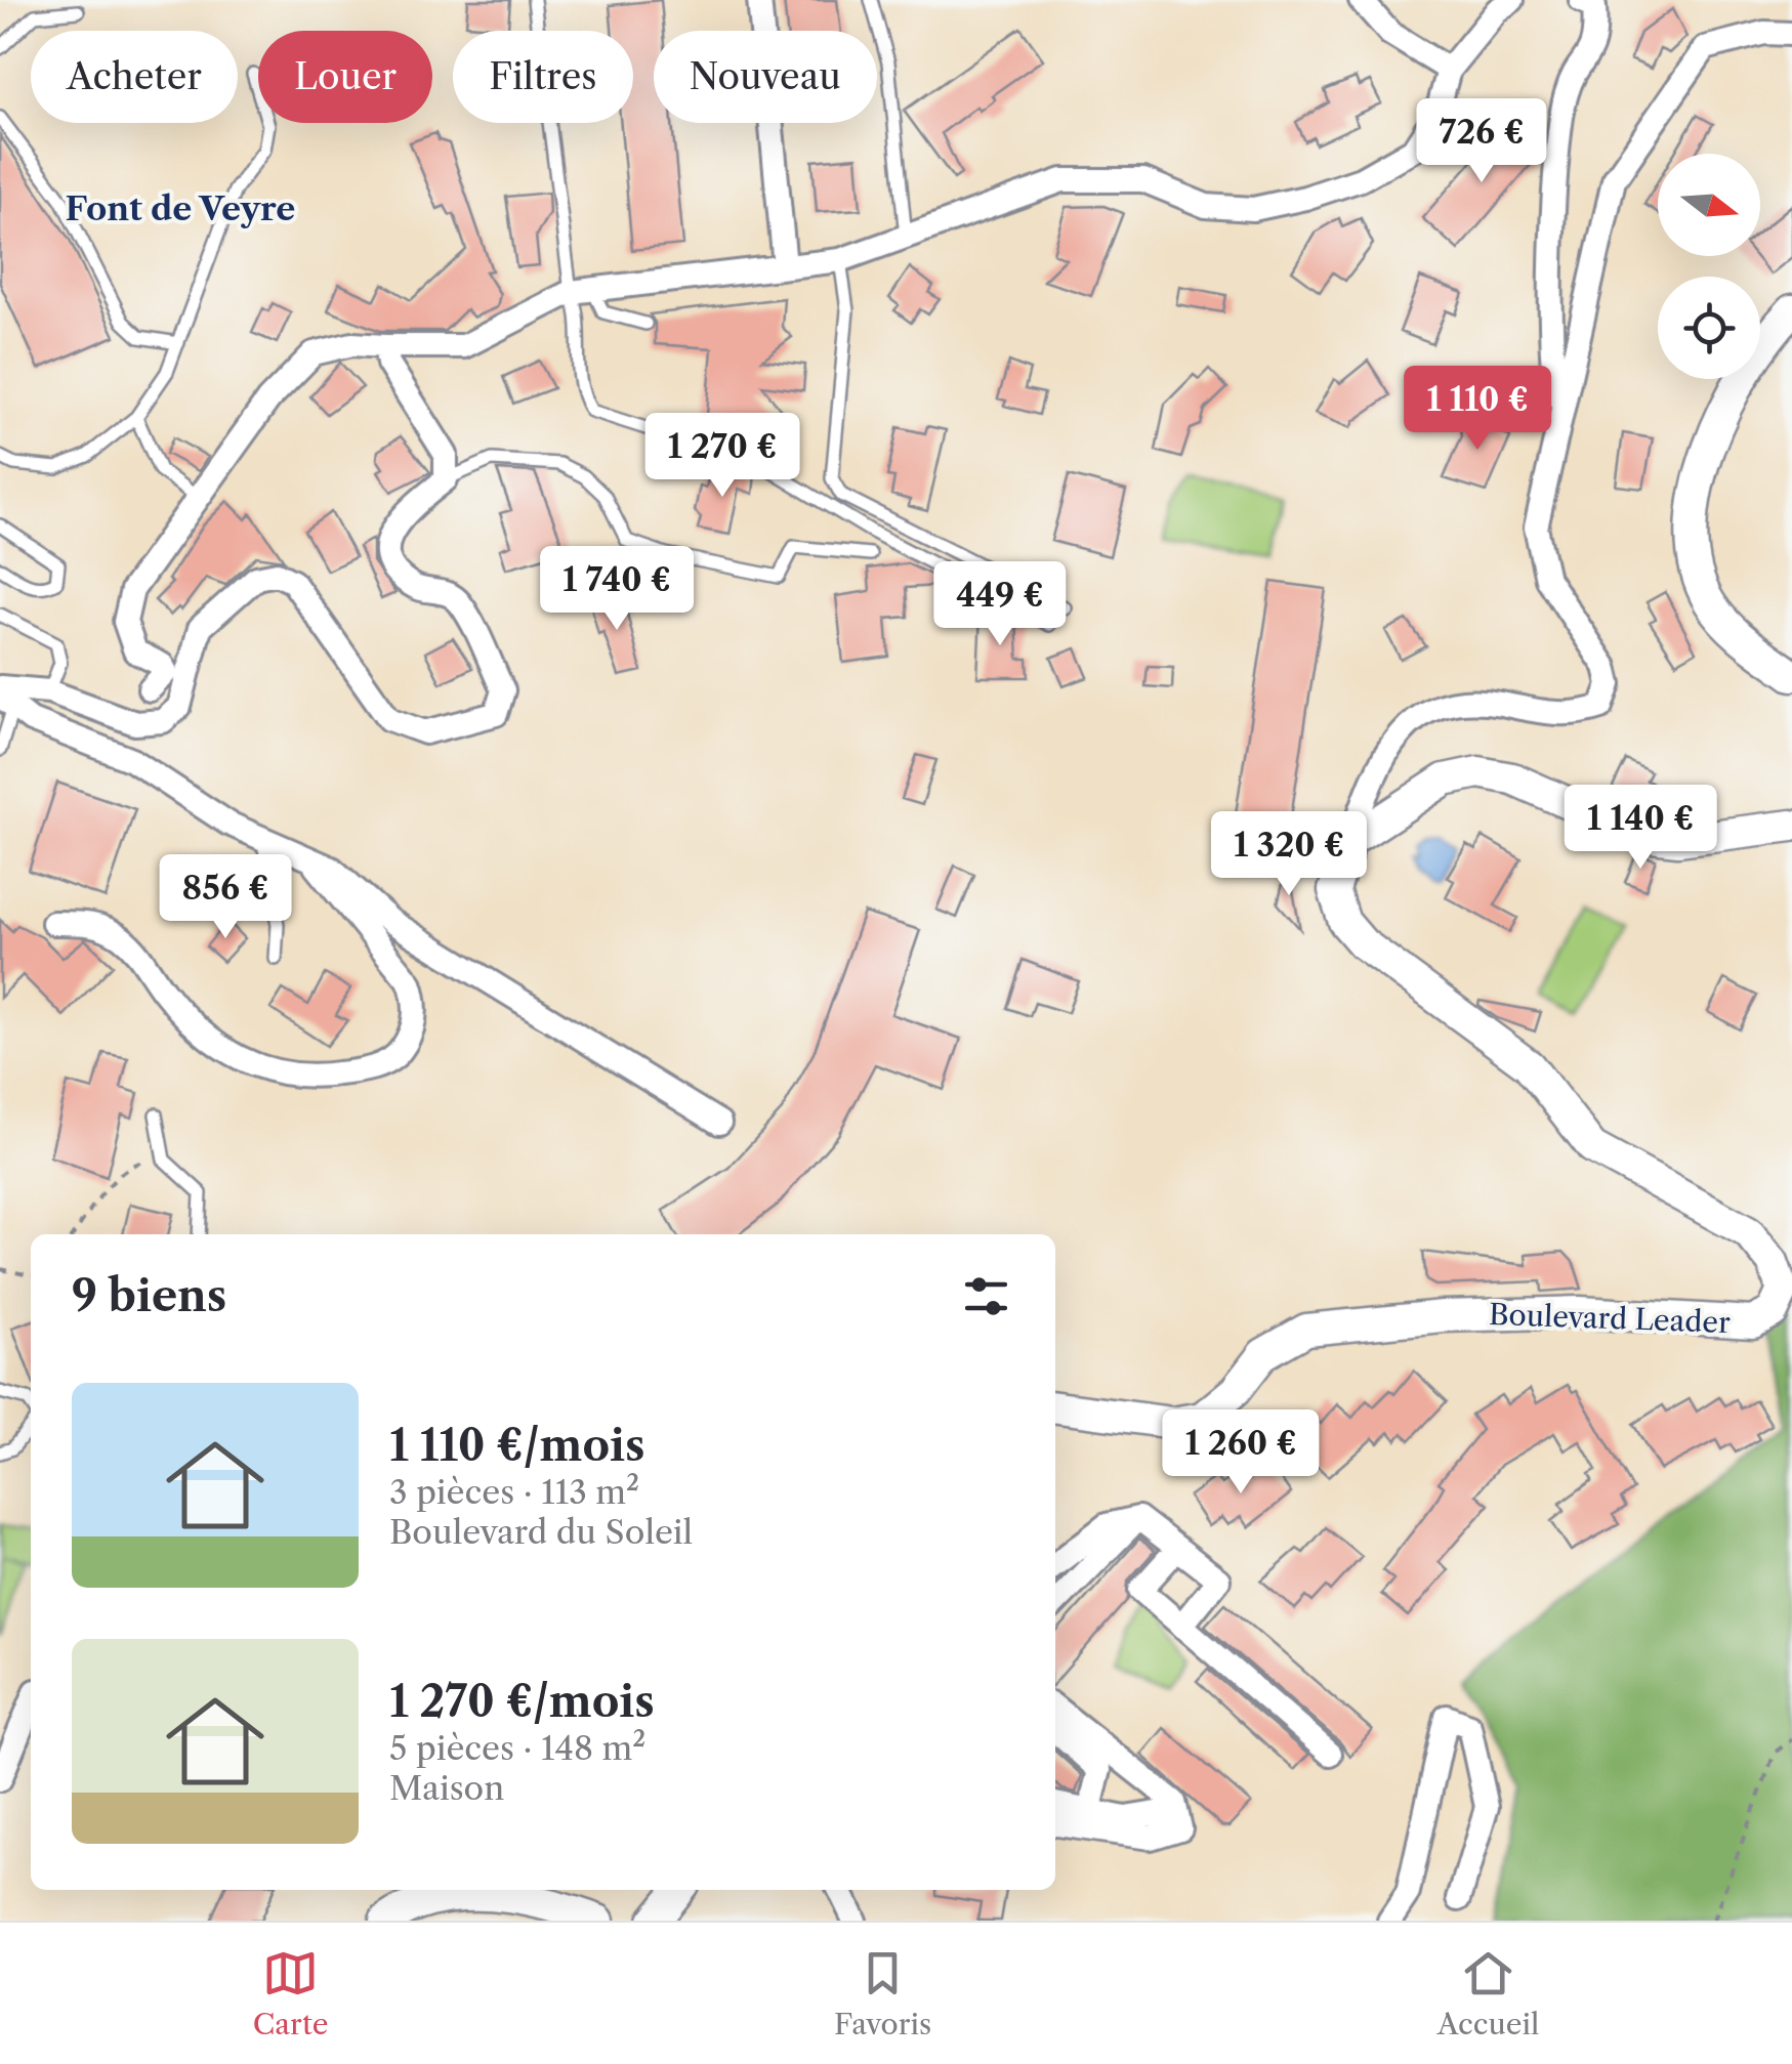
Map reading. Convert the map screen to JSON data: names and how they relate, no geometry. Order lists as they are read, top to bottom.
{
  "streets": {
    "street": ["Boulevard Leader"]
  },
  "districts": ["Font de Veyre"],
  "north": "right",
  "page": {
    "chip": [
      "Acheter",
      "Louer",
      "Filtres",
      "Nouveau"
    ],
    "price": [
      "726 €",
      "1 110 €",
      "1 270 €",
      "1 740 €",
      "449 €",
      "1 140 €",
      "1 320 €",
      "856 €",
      "1 260 €"
    ],
    "heading": "9 biens",
    "list": [
      {
        "name": "1 110 €/mois",
        "note": "3 pièces · 113 m² · Boulevard du Soleil"
      },
      {
        "name": "1 270 €/mois",
        "note": "5 pièces · 148 m² · Maison"
      }
    ],
    "tabs": ["Carte", "Favoris", "Accueil"]
  }
}
